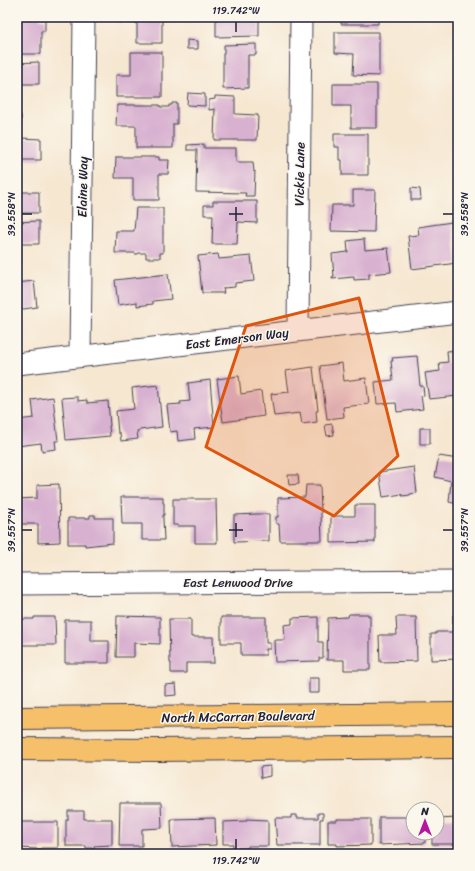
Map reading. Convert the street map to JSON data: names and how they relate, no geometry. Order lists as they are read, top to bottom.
{
  "streets": {
    "main road": ["North McCarran Boulevard"],
    "street": [
      "Vickie Lane",
      "Elaine Way",
      "East Emerson Way",
      "East Lenwood Drive"
    ]
  },
  "crossings": [
    ["Vickie Lane", "East Emerson Way"],
    ["Elaine Way", "East Emerson Way"]
  ],
  "north": "top",
  "coordinates": ["119.742°W", "39.558°N", "39.557°N"]
}
